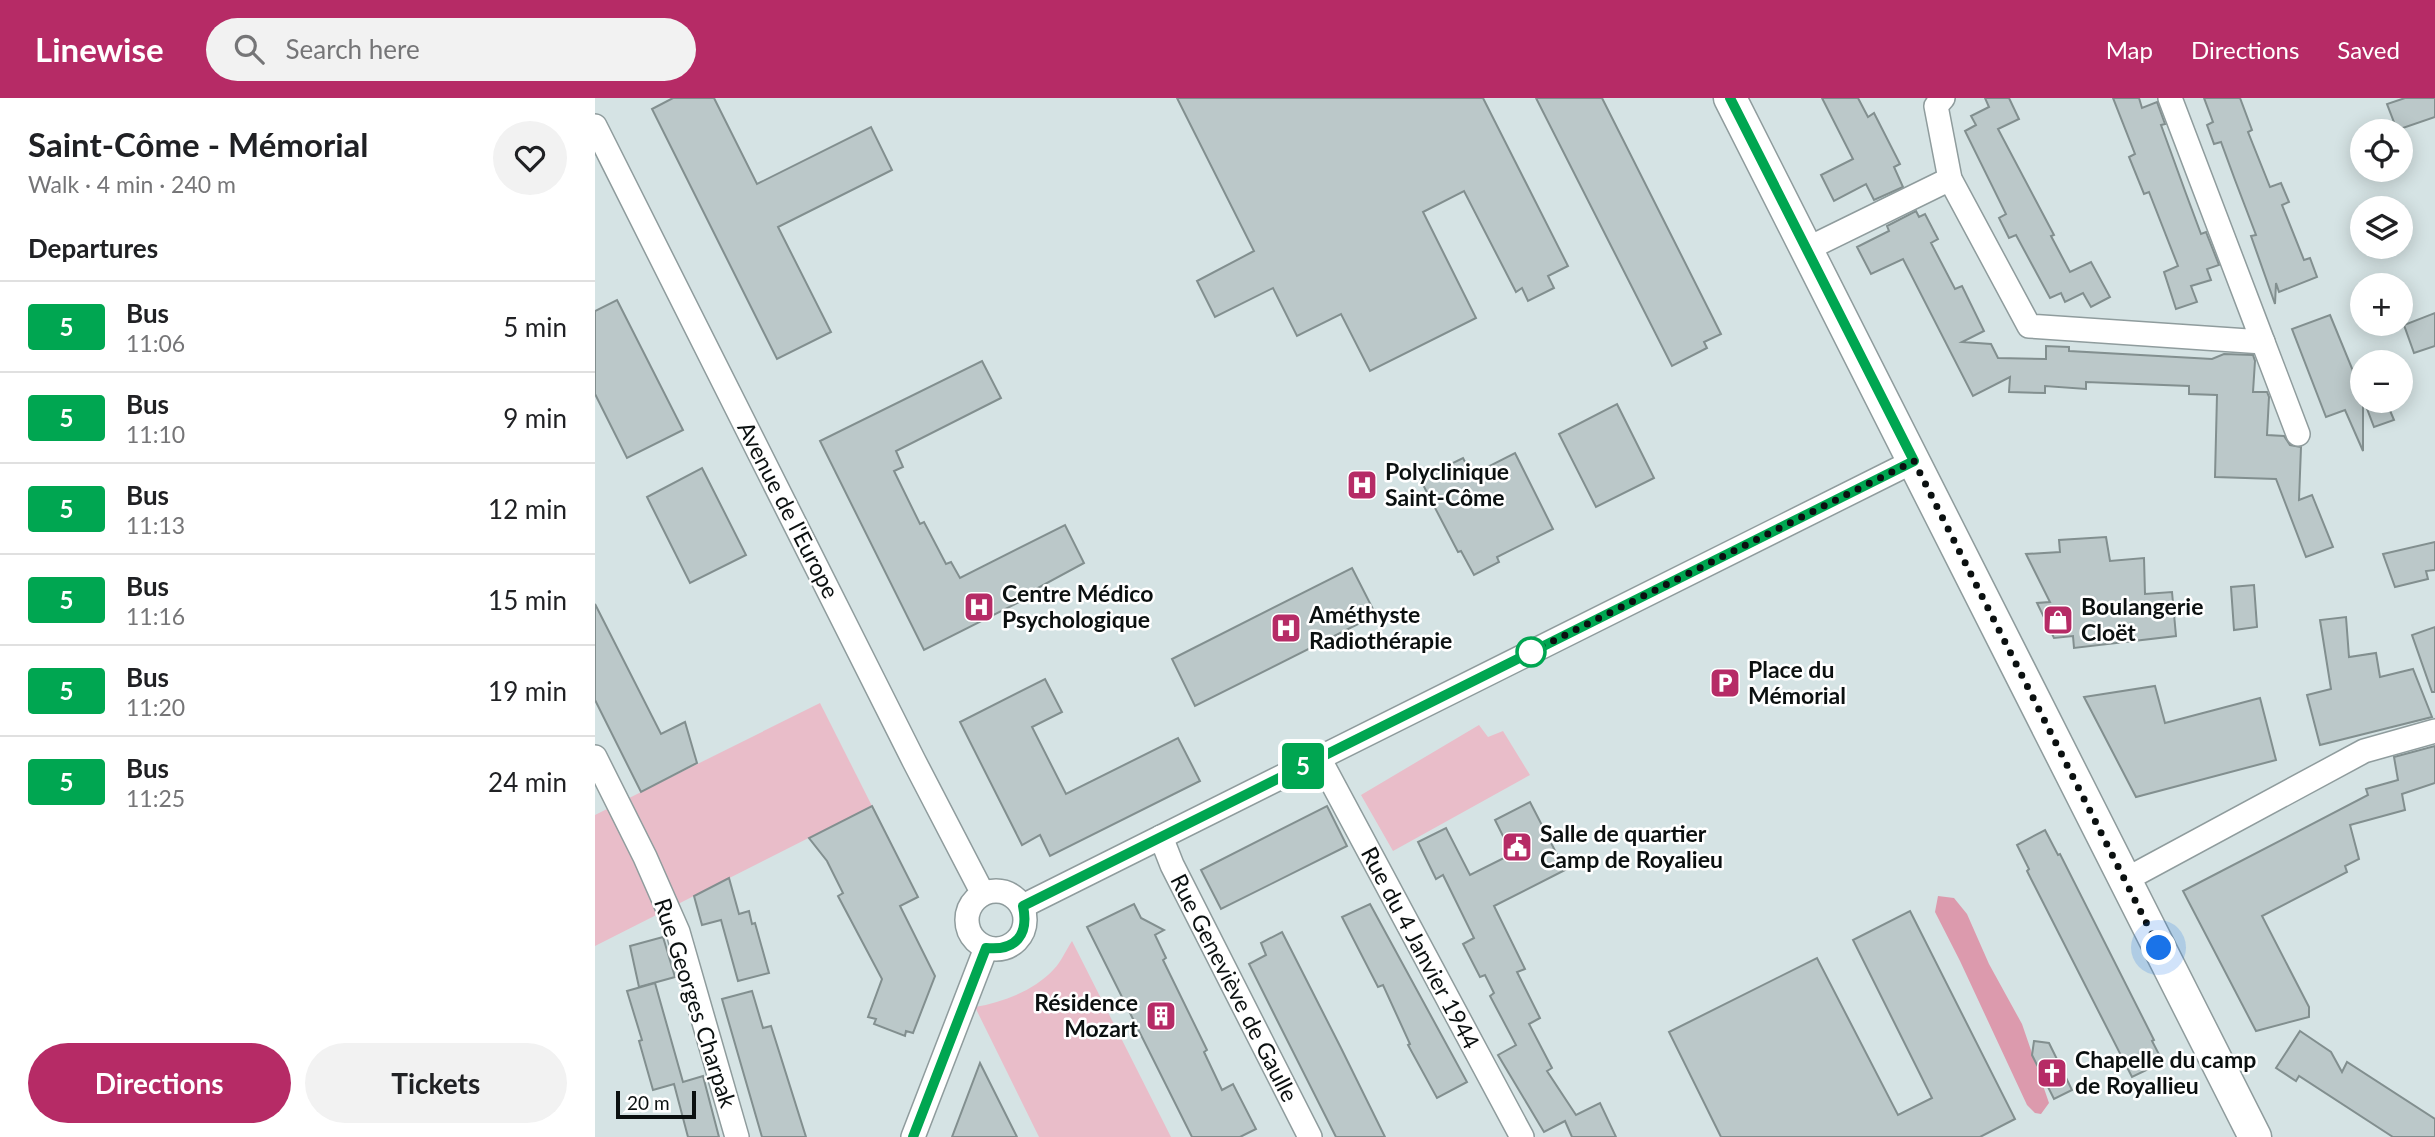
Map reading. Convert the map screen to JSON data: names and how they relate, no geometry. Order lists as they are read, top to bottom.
{
  "streets": {
    "street": [
      "Avenue de l'Europe",
      "Rue du 4 Janvier 1944",
      "Rue Geneviève de Gaulle",
      "Rue Georges Charpak"
    ]
  },
  "places": {
    "hospital": ["Polyclinique Saint-Côme", "Centre Médico Psychologique", "Améthyste Radiothérapie"],
    "shop": ["Boulangerie Cloët"],
    "parking": ["Place du Mémorial"],
    "public building": ["Salle de quartier Camp de Royalieu"],
    "building": ["Résidence Mozart"],
    "church": ["Chapelle du camp de Royallieu"]
  },
  "lines": ["bus line 5"],
  "scale_bar": "20 m",
  "page": {
    "header": "Linewise",
    "search": "Search here",
    "nav": ["Map", "Directions", "Saved"],
    "heading": [
      ["Saint-Côme - Mémorial", "Walk · 4 min · 240 m"],
      "Departures"
    ],
    "on_map": "5",
    "map_buttons": ["+", "−"],
    "list": [
      {
        "mark": "5",
        "name": "Bus",
        "note": "11:06",
        "value": "5 min"
      },
      {
        "mark": "5",
        "name": "Bus",
        "note": "11:10",
        "value": "9 min"
      },
      {
        "mark": "5",
        "name": "Bus",
        "note": "11:13",
        "value": "12 min"
      },
      {
        "mark": "5",
        "name": "Bus",
        "note": "11:16",
        "value": "15 min"
      },
      {
        "mark": "5",
        "name": "Bus",
        "note": "11:20",
        "value": "19 min"
      },
      {
        "mark": "5",
        "name": "Bus",
        "note": "11:25",
        "value": "24 min"
      }
    ],
    "buttons": ["Directions", "Tickets"],
    "scale": "20 m"
  }
}
